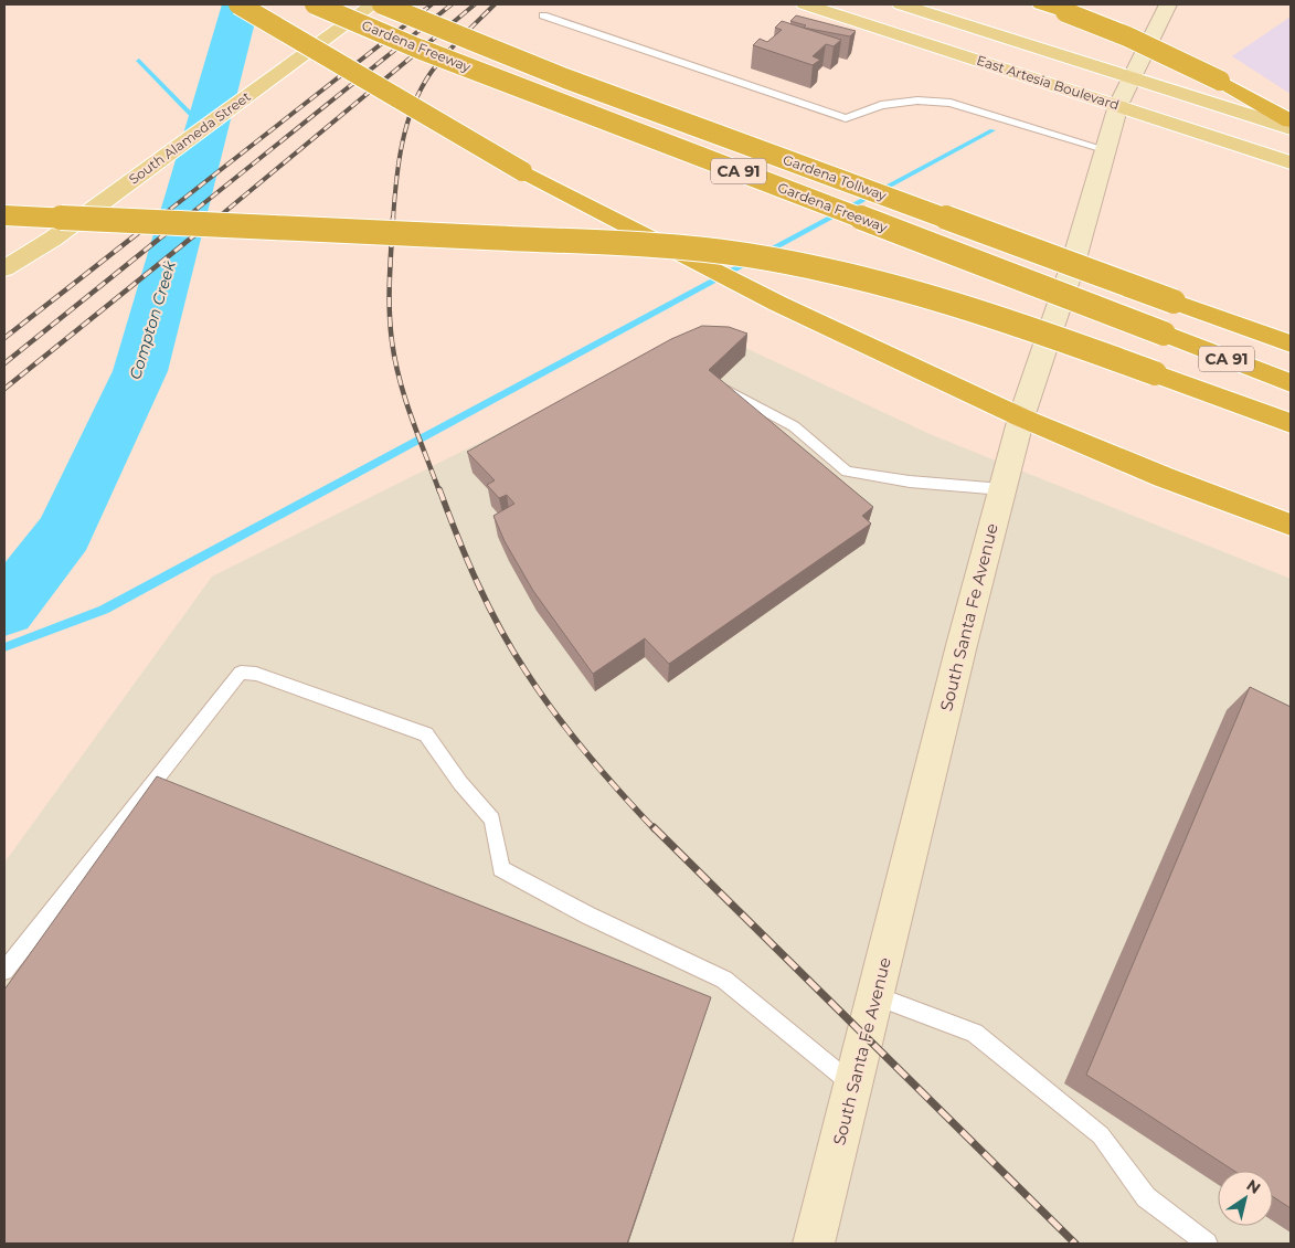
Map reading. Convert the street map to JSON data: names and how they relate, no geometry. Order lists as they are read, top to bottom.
{
  "streets": {
    "highway": ["Gardena Freeway", "CA 91", "Gardena Tollway"],
    "main road": ["East Artesia Boulevard", "South Alameda Street", "South Santa Fe Avenue"]
  },
  "crossings": [
    ["East Artesia Boulevard", "South Santa Fe Avenue"],
    ["CA 91", "Gardena Tollway"]
  ],
  "water": ["Compton Creek"],
  "north": "top right"
}
